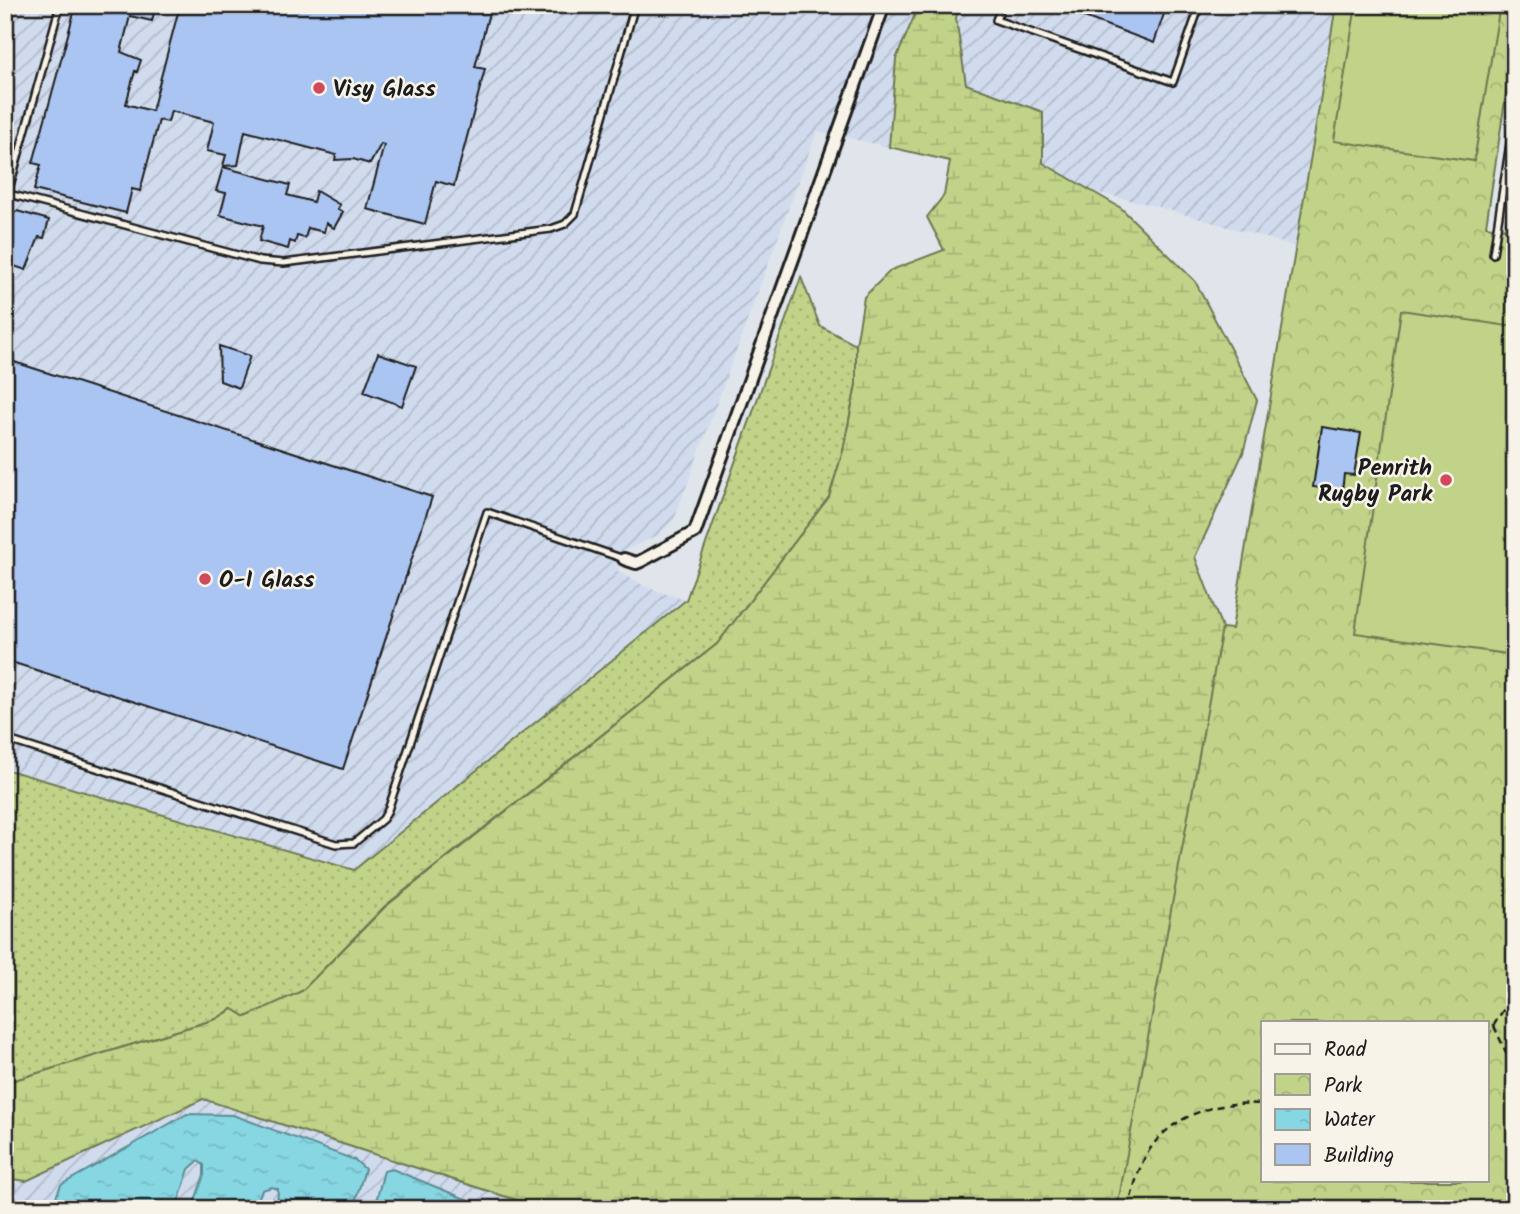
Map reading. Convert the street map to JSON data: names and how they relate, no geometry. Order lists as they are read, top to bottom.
{
  "places": ["Visy Glass", "Penrith Rugby Park", "O-I Glass"],
  "legend": [
    "Road",
    "Park",
    "Water",
    "Building"
  ]
}
